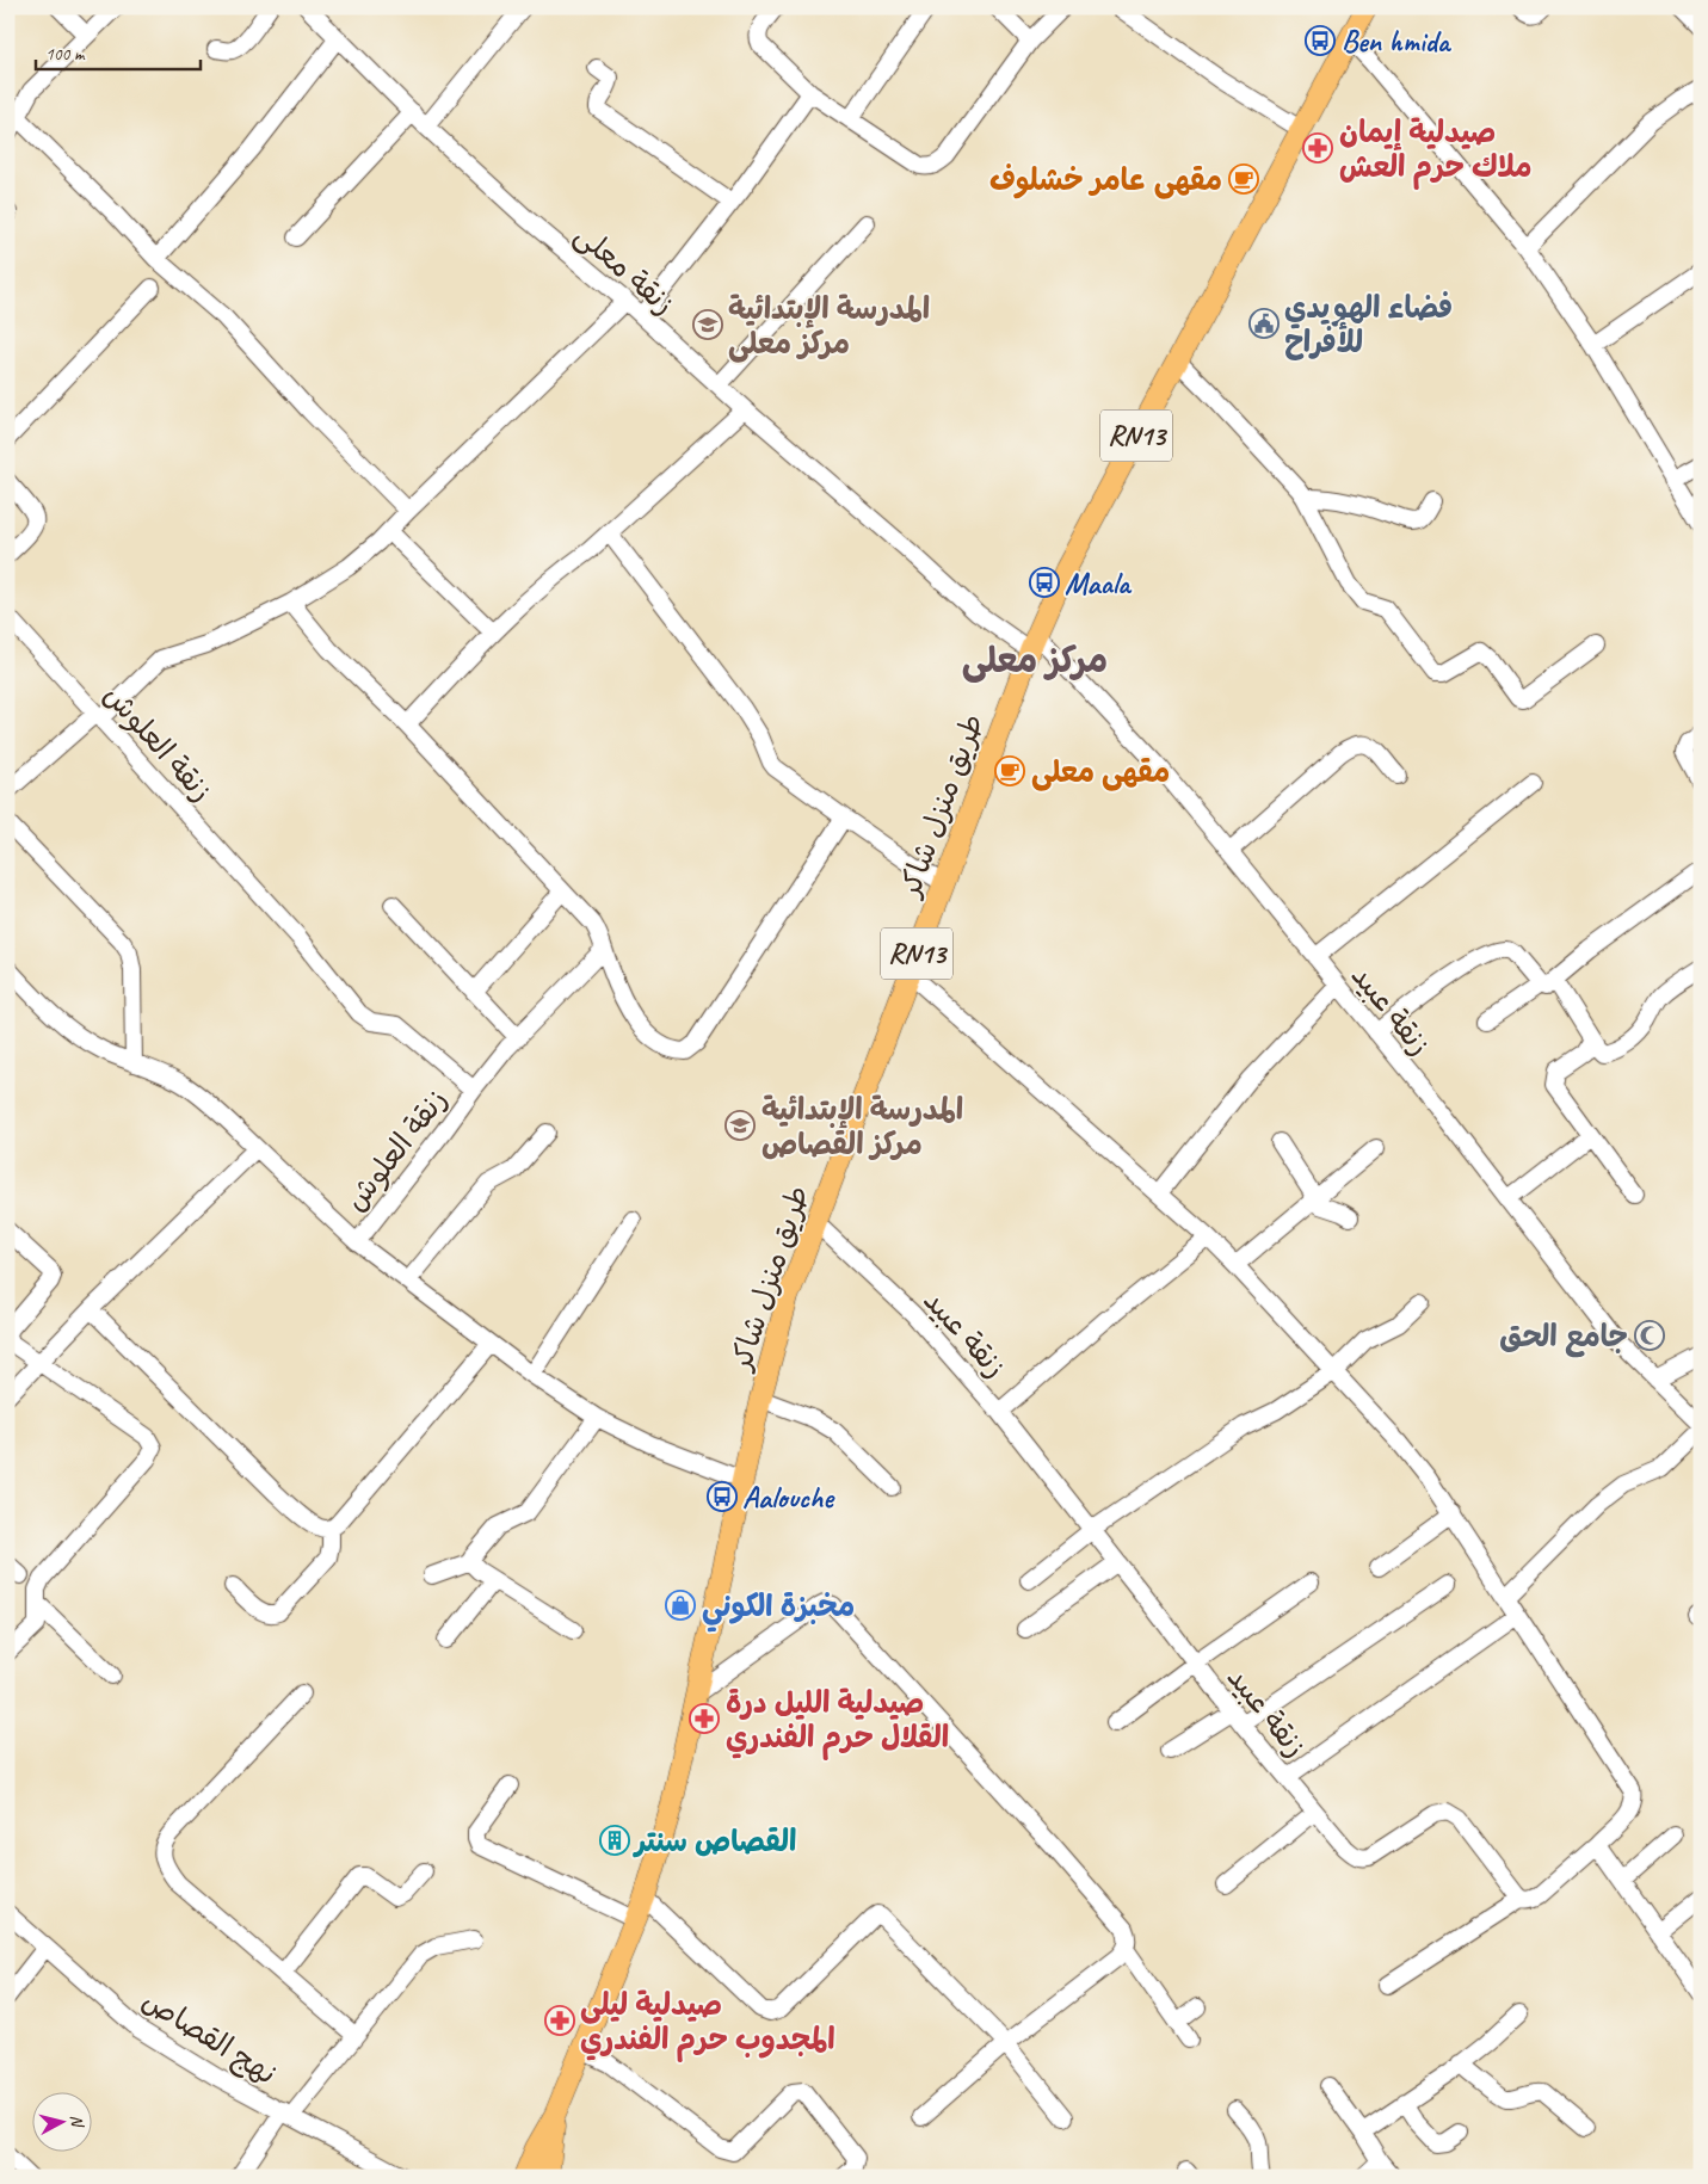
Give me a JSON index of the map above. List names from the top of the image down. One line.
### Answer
{"streets":{"main road":["RN13","طريق منزل شاكر"],"street":["زنقة معلى","زنقة العلوش","زنقة عبيد","نهج القصاص"]},"crossings":[["زنقة معلى","طريق منزل شاكر"],["زنقة معلى","زنقة عبيد"],["زنقة العلوش","طريق منزل شاكر"],["طريق منزل شاكر","زنقة عبيد"]],"districts":["مركز معلى"],"places":{"bus stop":["Ben hmida","Maala","Aalouche"],"pharmacy":["صيدلية إيمان ملاك حرم العش","صيدلية الليل درة القلال حرم الفندري","صيدلية ليلى المجدوب حرم الفندري"],"cafe":["مقهى عامر خشلوف","مقهى معلى"],"public building":["فضاء الهويدي للأفراح"],"school or university":["المدرسة الإبتدائية مركز معلى","المدرسة الإبتدائية مركز القصاص"],"mosque":["جامع الحق"],"shop":["مخبزة الكوني"],"building":["القصاص سنتر"]},"scale_bar":"100 m","north":"right"}
